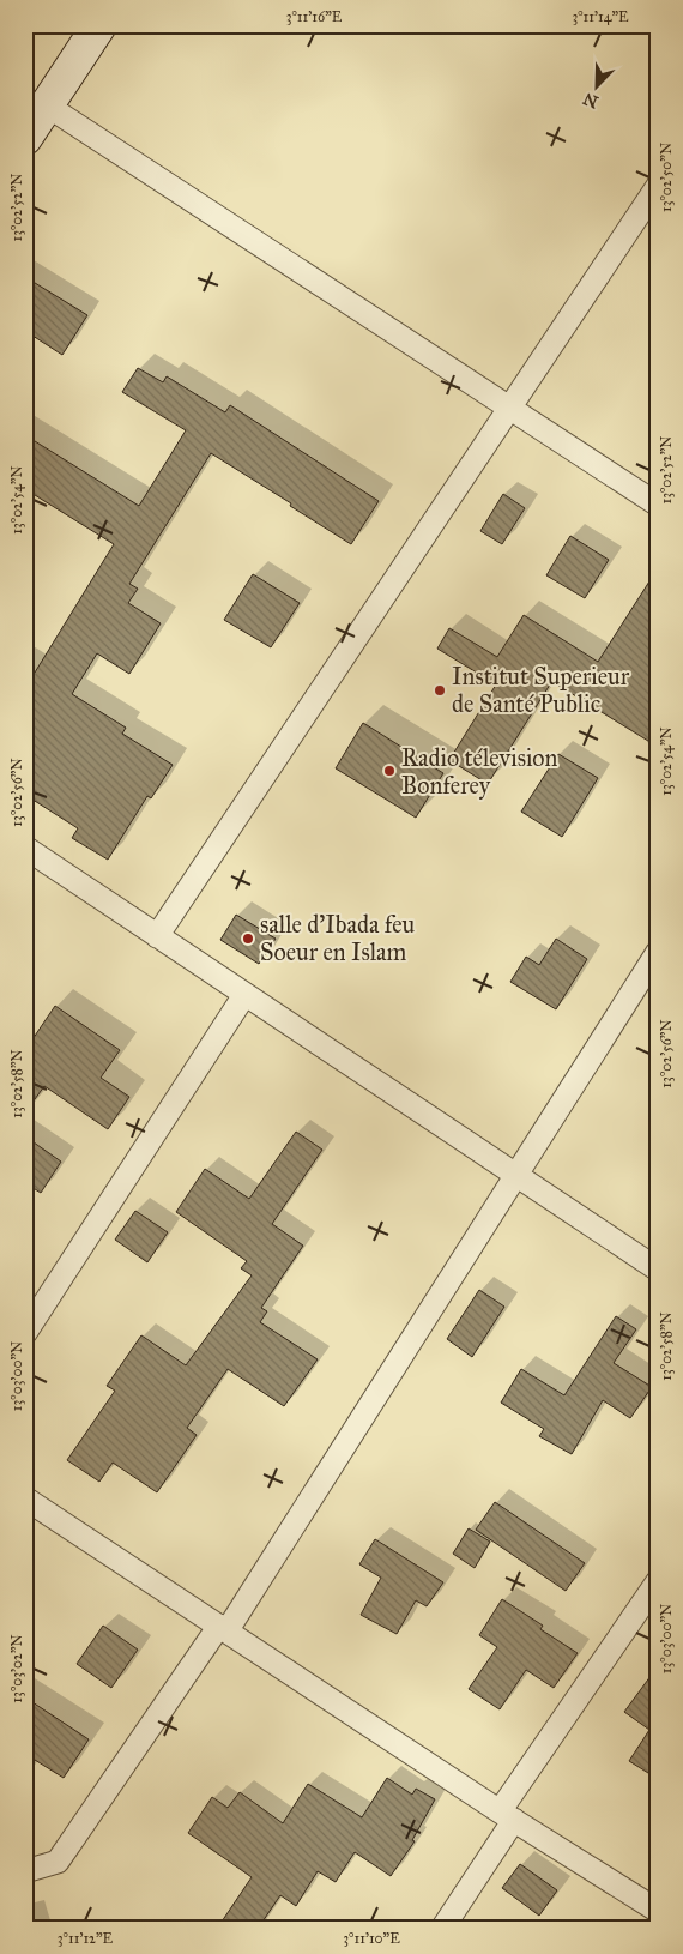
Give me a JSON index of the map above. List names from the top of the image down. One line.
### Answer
{"places":["Institut Superieur de Santé Public","Radio télevision Bonferey","salle d'Ibada feu Soeur en Islam"],"north":"bottom left","coordinates":["3°11'16\"E","3°11'14\"E","13°02'50\"N","13°02'52\"N","13°02'54\"N","13°02'56\"N","13°02'58\"N","13°03'00\"N","13°03'02\"N","3°11'12\"E","3°11'10\"E"]}
